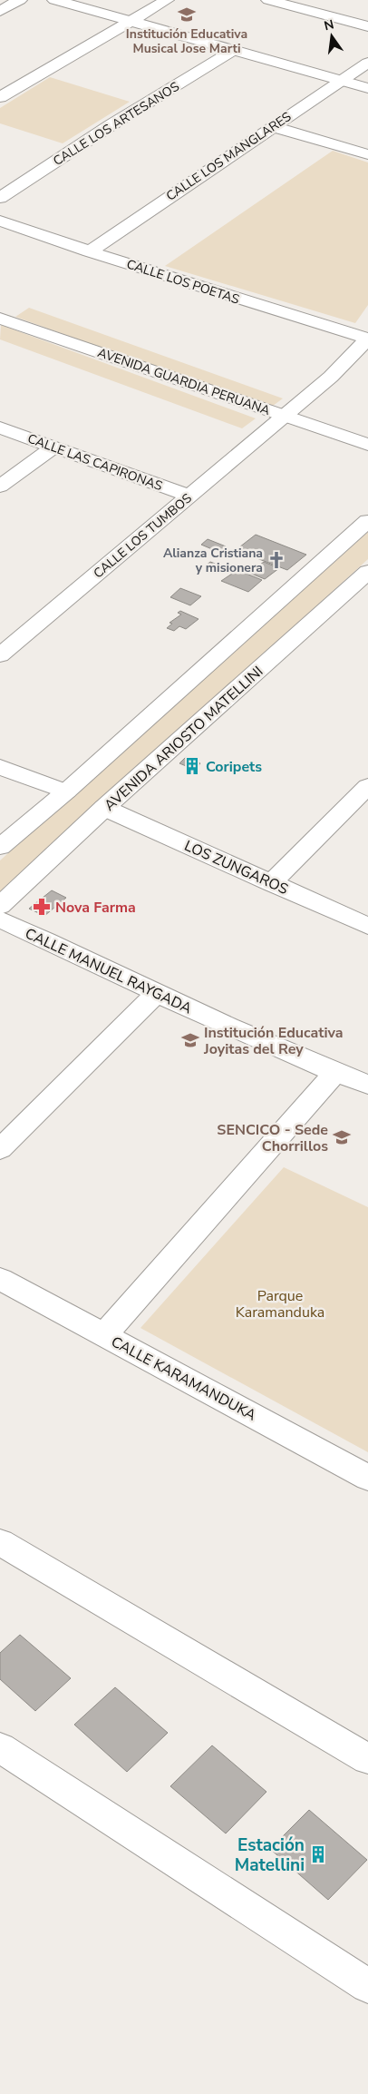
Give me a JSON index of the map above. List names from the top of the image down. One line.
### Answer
{"streets":{"street":["CALLE LOS ARTESANOS","CALLE LOS MANGLARES","CALLE LOS POETAS","AVENIDA GUARDIA PERUANA","CALLE LAS CAPIRONAS","CALLE LOS TUMBOS","AVENIDA ARIOSTO MATELLINI","LOS ZUNGAROS","CALLE MANUEL RAYGADA","CALLE KARAMANDUKA"]},"crossings":[["CALLE LOS MANGLARES","CALLE LOS POETAS"],["CALLE LOS POETAS","CALLE LOS TUMBOS"],["AVENIDA GUARDIA PERUANA","CALLE LOS TUMBOS"],["CALLE LAS CAPIRONAS","CALLE LOS TUMBOS"],["AVENIDA ARIOSTO MATELLINI","LOS ZUNGAROS"]],"parks":["Parque Karamanduka"],"places":{"school or university":["Institución Educativa Musical Jose Marti","Institución Educativa Joyitas del Rey","SENCICO - Sede Chorrillos"],"church":["Alianza Cristiana y misionera"],"building":["Coripets","Estación Matellini"],"pharmacy":["Nova Farma"]},"north":"top"}
